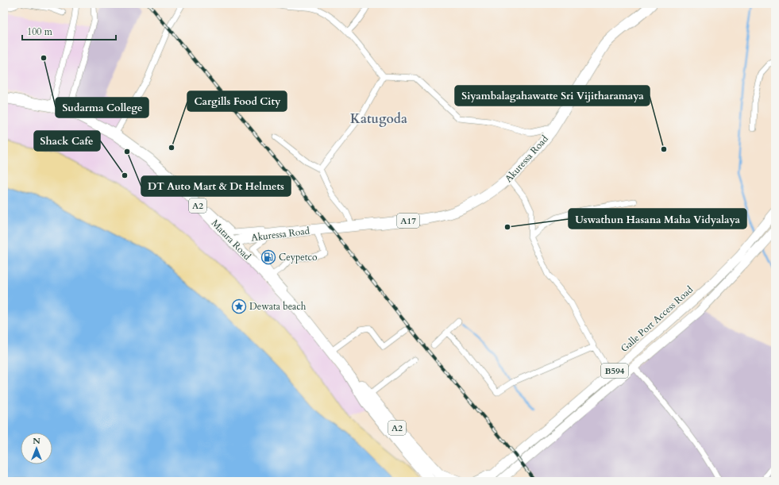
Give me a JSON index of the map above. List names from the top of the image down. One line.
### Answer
{"streets":{"highway":["Akuressa Road","A2","A17","Matara Road"],"main road":["Galle Port Access Road","B594"]},"crossings":[["Akuressa Road","Matara Road"]],"districts":["Katugoda"],"places":{"other":["Sudarma College","Cargills Food City","Siyambalagahawatte Sri Vijitharamaya","DT Auto Mart & Dt Helmets","Shack Cafe","Uswathun Hasana Maha Vidyalaya"],"fuel station":["Ceypetco"],"place":["Dewata beach"]},"scale_bar":"100 m","north":"top"}
